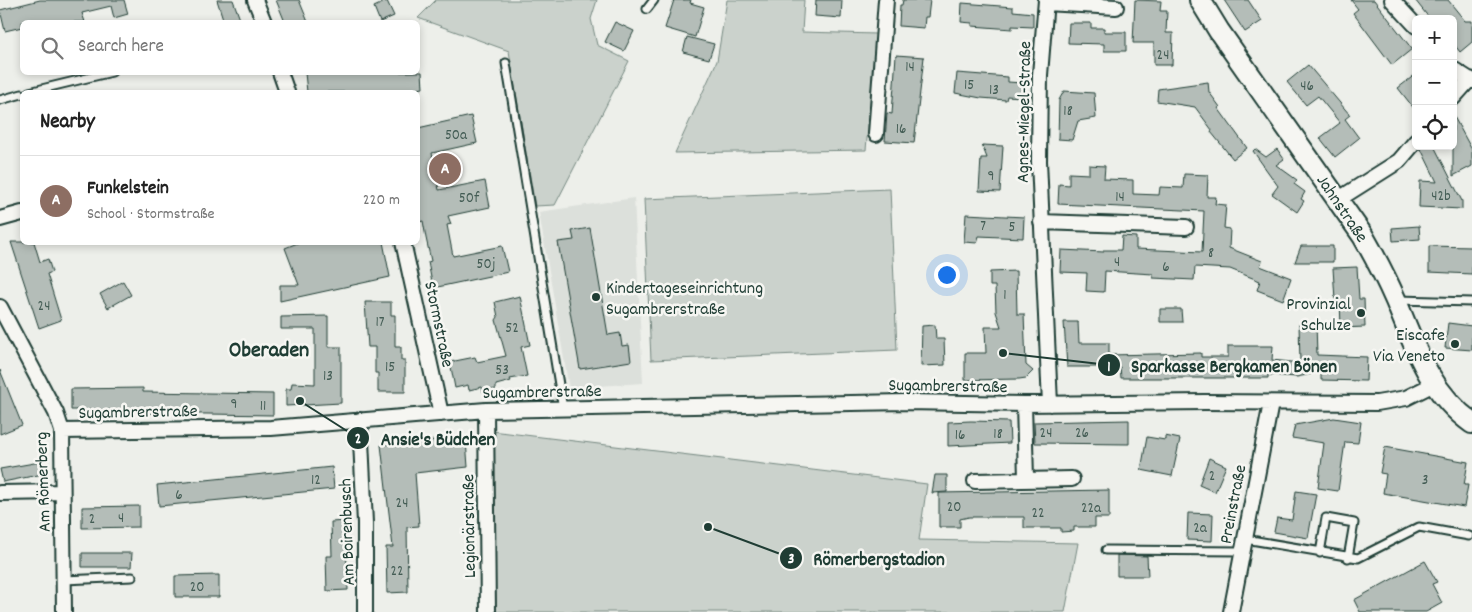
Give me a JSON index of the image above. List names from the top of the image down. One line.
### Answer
{"streets":{"main road":["Jahnstraße"],"street":["Agnes-Miegel-Straße","Stormstraße","Sugambrerstraße","Am Römerberg","Preinstraße","Legionärstraße","Am Boirenbusch"]},"crossings":[["Agnes-Miegel-Straße","Sugambrerstraße"],["Jahnstraße","Sugambrerstraße"],["Stormstraße","Sugambrerstraße"],["Sugambrerstraße","Am Römerberg"],["Sugambrerstraße","Preinstraße"],["Sugambrerstraße","Legionärstraße"],["Sugambrerstraße","Am Boirenbusch"]],"districts":["Oberaden"],"places":["Kindertageseinrichtung Sugambrerstraße","Provinzial Schulze","Eiscafe Via Veneto","Sparkasse Bergkamen Bönen","Ansie's Büdchen","Römerbergstadion"],"house_numbers":["24","14","15","46","13","18","16","50a","9","42b","14","50f","7","5","8","4","50j","6","1","24","17","52","15","53","13","9","11","24","26","18","16","2","12","3","6","24","20","22a","22","4","2","2a","22","20"],"page":{"map_buttons":["+","−"],"search":"Search here","heading":"Nearby","pins":"A","list":[{"mark":"A","name":"Funkelstein","note":"School · Stormstraße","value":"220 m"}]}}
